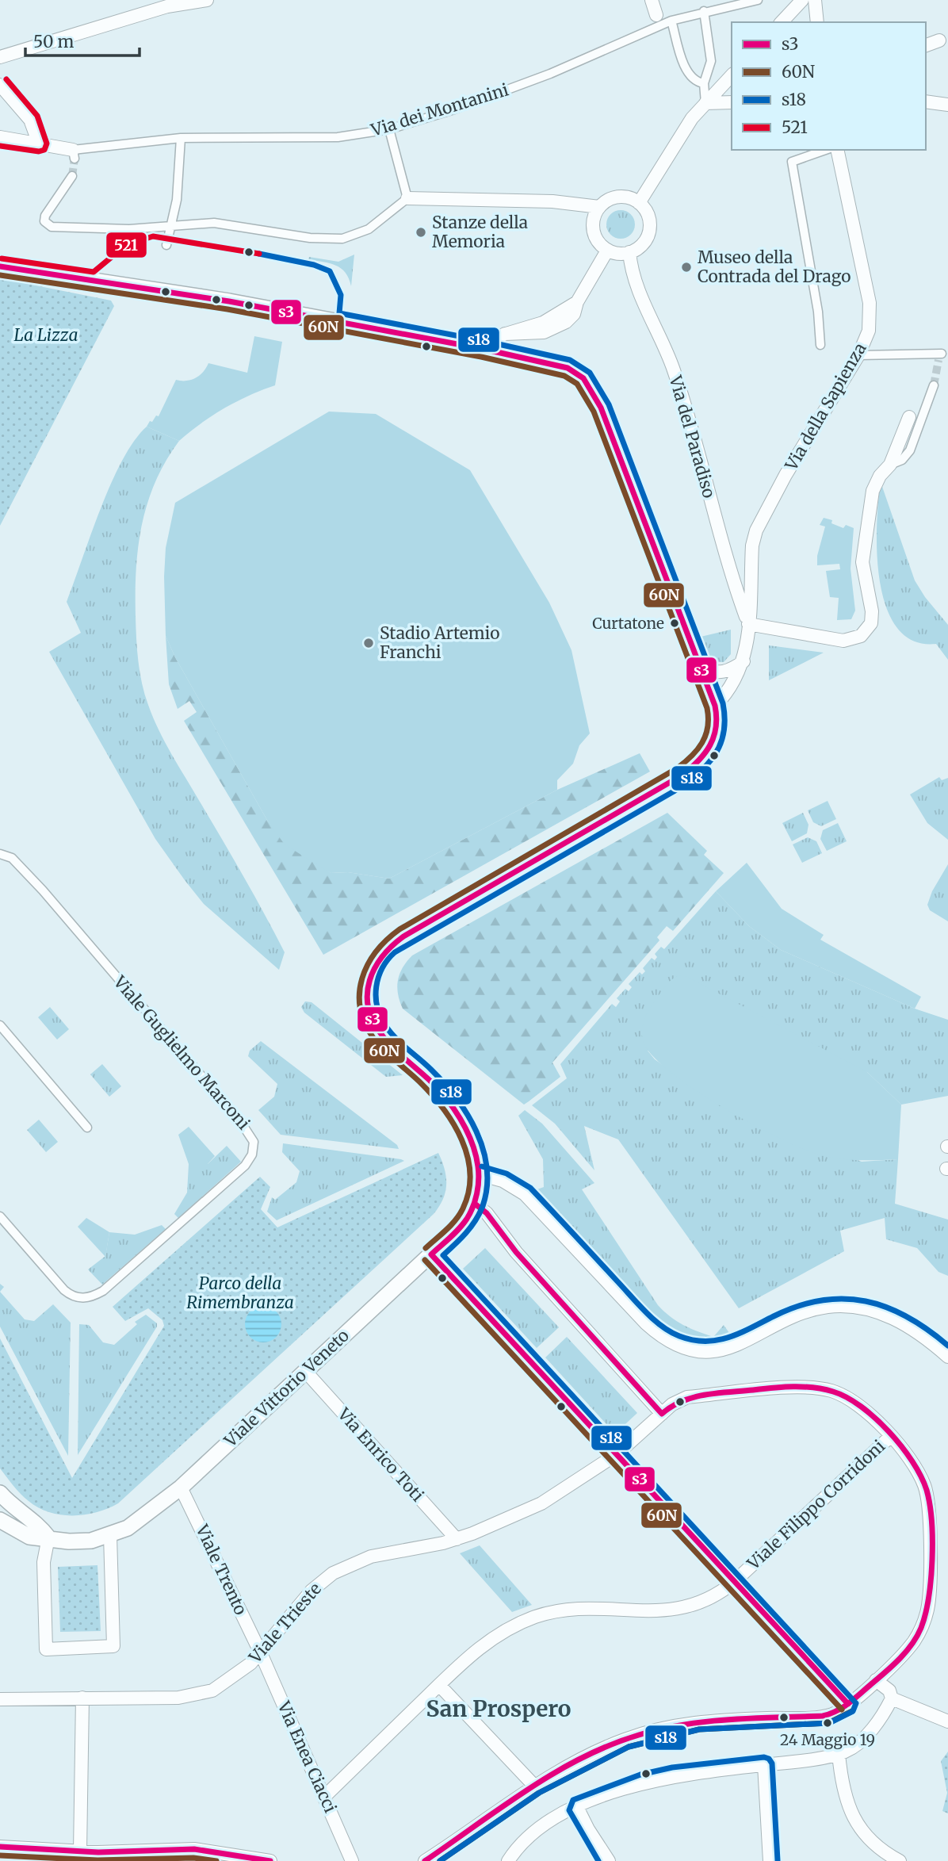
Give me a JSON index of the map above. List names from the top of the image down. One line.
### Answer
{"streets":{"street":["Via dei Montanini","Via della Sapienza","Via del Paradiso","Viale Guglielmo Marconi","Viale Vittorio Veneto","Via Enrico Toti","Viale Filippo Corridoni","Viale Trento","Viale Trieste","Via Enea Ciacci"]},"crossings":[["Via della Sapienza","Via del Paradiso"],["Viale Vittorio Veneto","Via Enrico Toti"],["Viale Vittorio Veneto","Viale Trento"],["Via Enrico Toti","Viale Trieste"],["Viale Filippo Corridoni","Viale Trieste"],["Viale Filippo Corridoni","Via Enea Ciacci"],["Viale Trento","Viale Trieste"],["Viale Trento","Via Enea Ciacci"],["Viale Trieste","Via Enea Ciacci"]],"districts":["San Prospero"],"parks":["La Lizza","Parco della Rimembranza"],"places":["Stanze della Memoria","Museo della Contrada del Drago","Curtatone","Stadio Artemio Franchi","24 Maggio 19"],"lines":["transit line 521","transit line s18","transit line s3","transit line 60N"],"legend":["s3","60N","s18","521"],"scale_bar":"50 m"}
